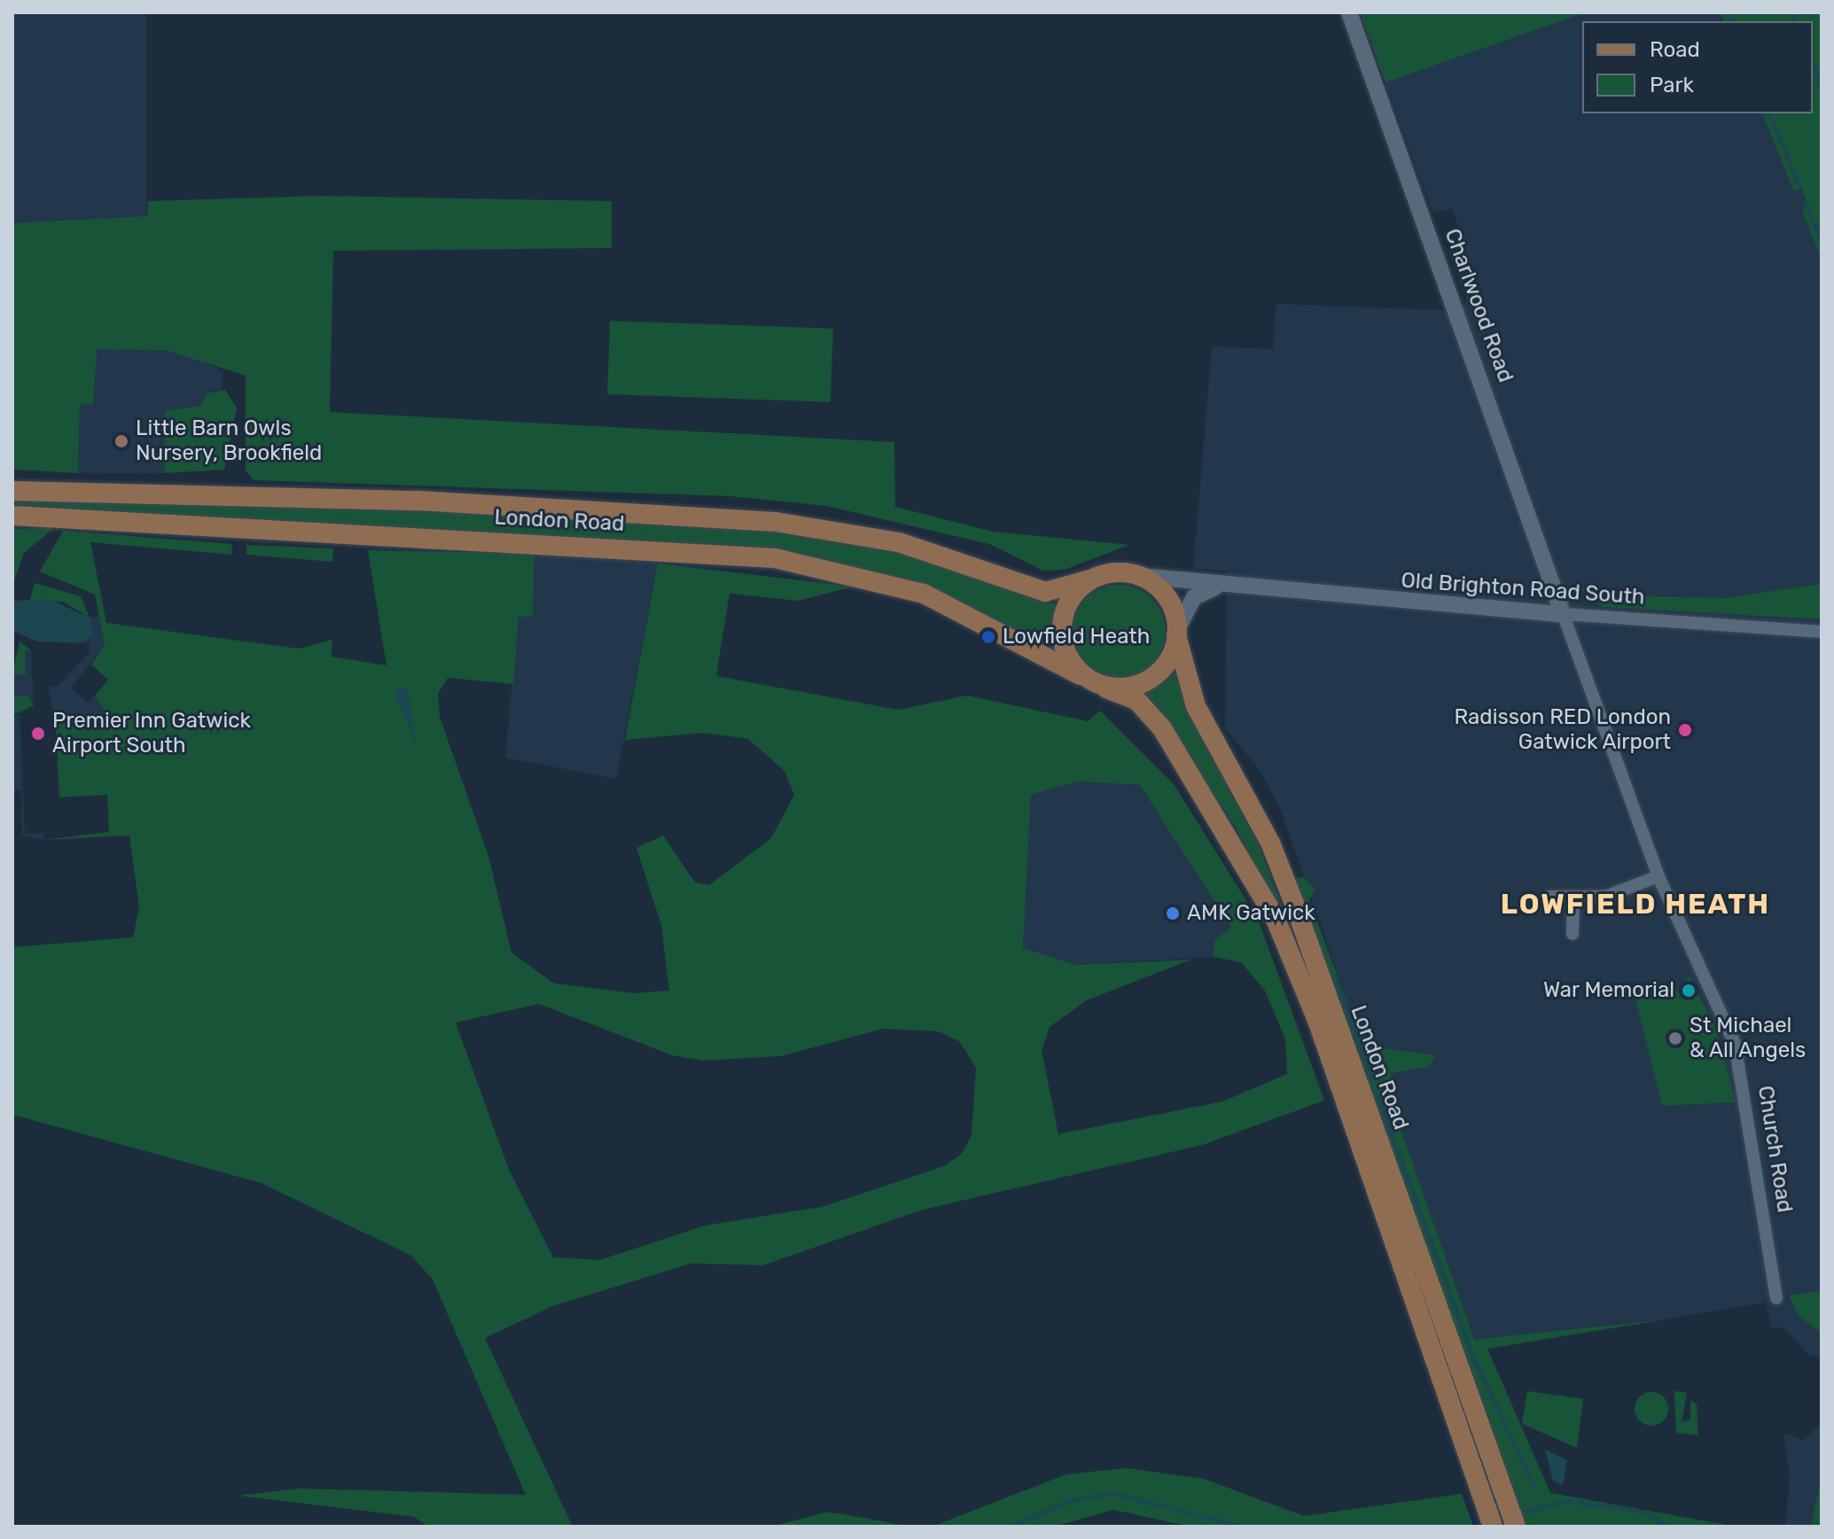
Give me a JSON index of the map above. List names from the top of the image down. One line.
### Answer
{"streets":{"main road":["London Road"],"street":["Charlwood Road","Old Brighton Road South","Church Road"]},"crossings":[["Charlwood Road","Old Brighton Road South"],["Charlwood Road","Church Road"],["London Road","Old Brighton Road South"],["Old Brighton Road South","Church Road"]],"districts":["LOWFIELD HEATH"],"places":["Little Barn Owls Nursery, Brookfield","Lowfield Heath","Radisson RED London Gatwick Airport","Premier Inn Gatwick Airport South","AMK Gatwick","War Memorial","St Michael & All Angels"],"legend":["Road","Park"]}
